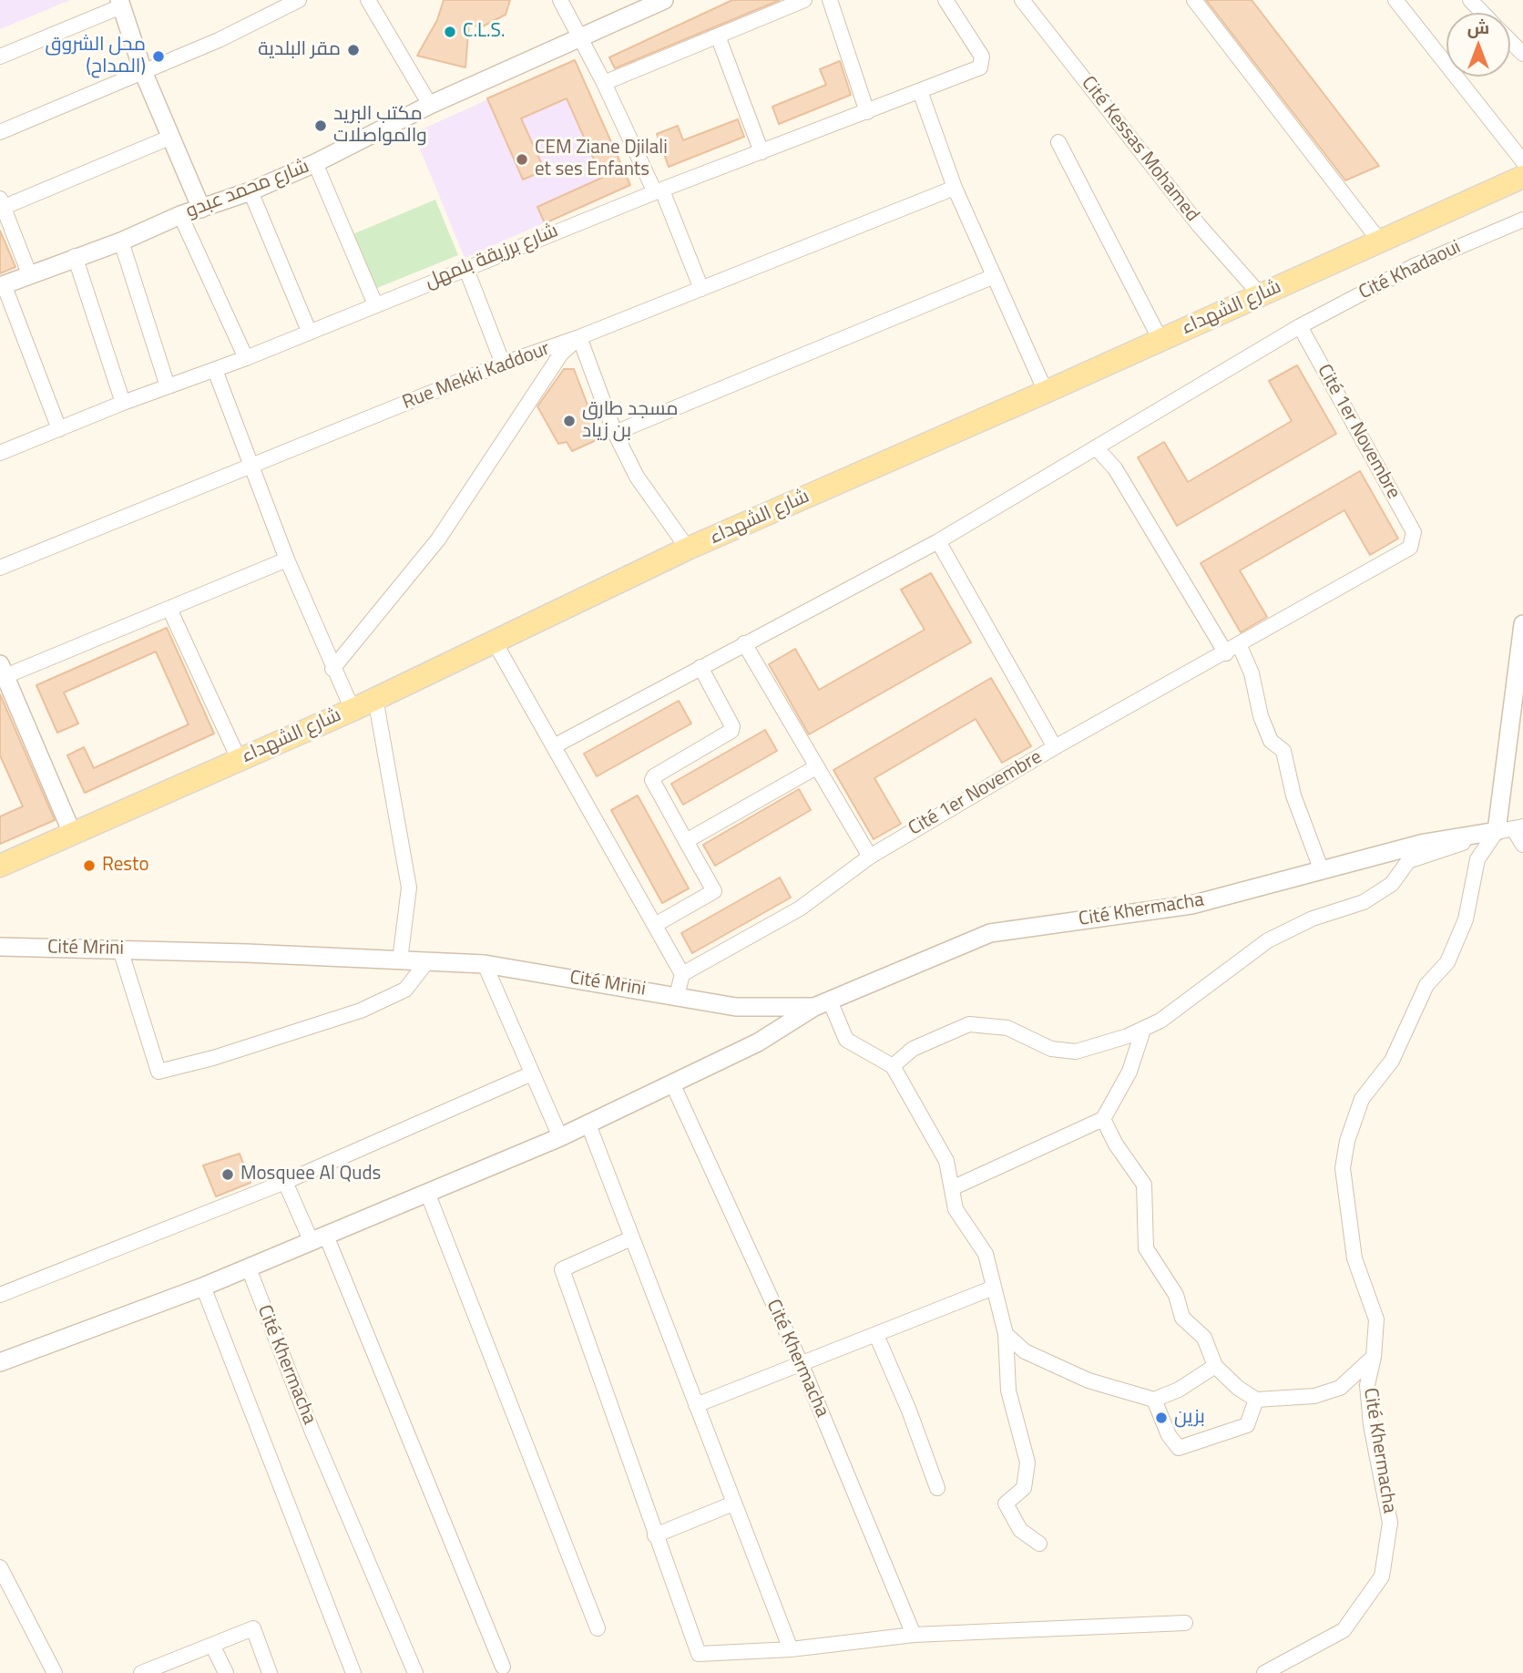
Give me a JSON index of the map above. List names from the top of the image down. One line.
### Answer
{"streets":{"main road":["شارع الشهداء"],"street":["Cité Kessas Mohamed","شارع محمد عبدو","شارع برزيقة بلمهل","Cité Khadaoui","Rue Mekki Kaddour","Cité 1er Novembre","Cité Khermacha","Cité Mrini"]},"crossings":[["Cité Kessas Mohamed","شارع الشهداء"],["Cité Khadaoui","Cité 1er Novembre"],["Cité Khermacha","Cité Mrini"]],"places":["C.L.S.","مقر البلدية","محل الشروق (المداح)","مكتب البريد والمواصلات","CEM Ziane Djilali et ses Enfants","مسجد طارق بن زياد","Resto","Mosquee Al Quds","بزين"],"north":"top"}
